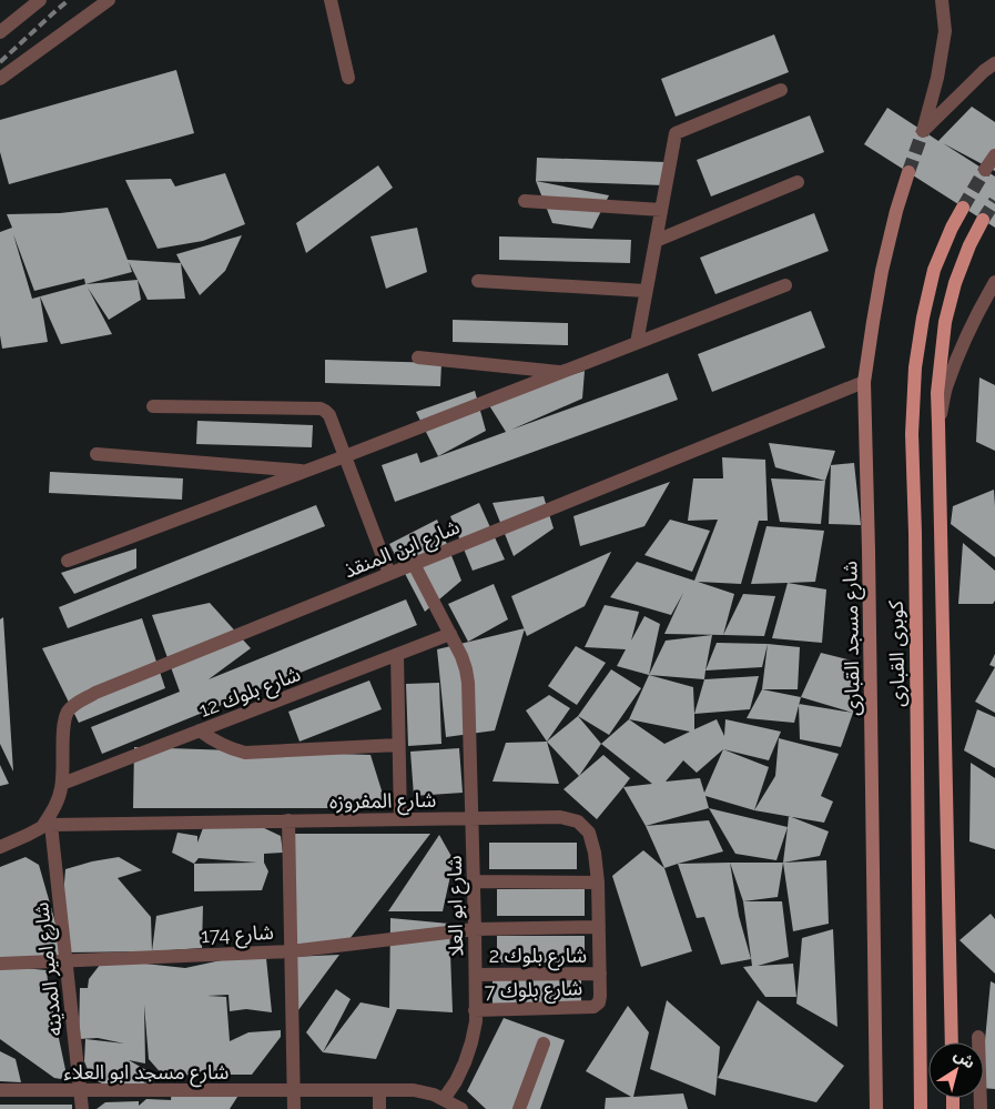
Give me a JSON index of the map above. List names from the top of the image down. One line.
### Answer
{"streets":{"main road":["كوبرى القبارى"],"street":["شارع ابن المنقذ","شارع مسجد القبارى","شارع بلوك 12","شارع المفروزه","شارع ابو العلا","شارع 174","شارع بلوك 2","شارع امير المدينه","شارع بلوك 7","شارع مسجد ابو العلاء"]},"crossings":[["شارع ابن المنقذ","شارع مسجد القبارى"],["شارع ابن المنقذ","شارع بلوك 12"],["شارع ابن المنقذ","شارع المفروزه"],["شارع ابن المنقذ","شارع ابو العلا"],["شارع ابن المنقذ","شارع امير المدينه"],["شارع بلوك 12","شارع ابو العلا"],["شارع المفروزه","شارع ابو العلا"],["شارع المفروزه","شارع 174"],["شارع المفروزه","شارع بلوك 2"],["شارع المفروزه","شارع امير المدينه"],["شارع المفروزه","شارع بلوك 7"],["شارع ابو العلا","شارع 174"],["شارع ابو العلا","شارع بلوك 2"],["شارع ابو العلا","شارع بلوك 7"],["شارع 174","شارع امير المدينه"],["شارع امير المدينه","شارع مسجد ابو العلاء"]],"north":"top right"}
